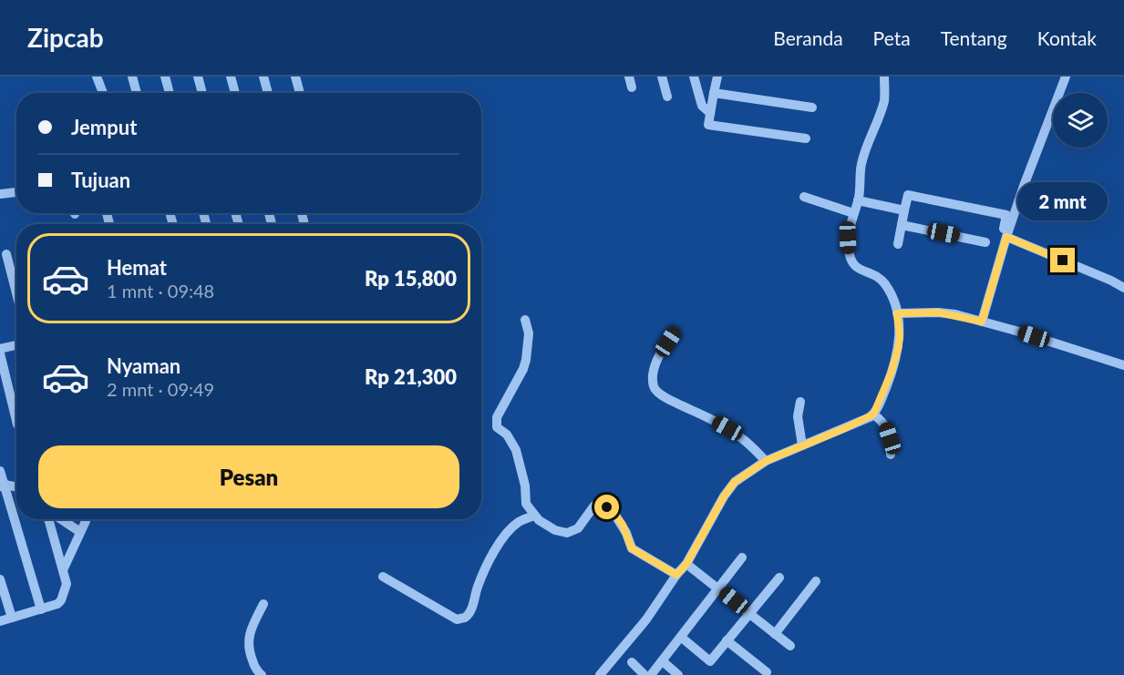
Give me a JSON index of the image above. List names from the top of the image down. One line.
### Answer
{"page":{"header":"Zipcab","nav":["Beranda","Peta","Tentang","Kontak"],"banner":["Jemput","Tujuan"],"bubble":"2 mnt","list":[{"name":"Hemat","note":"1 mnt · 09:48","value":"Rp 15,800"},{"name":"Nyaman","note":"2 mnt · 09:49","value":"Rp 21,300"}],"buttons":"Pesan"}}
